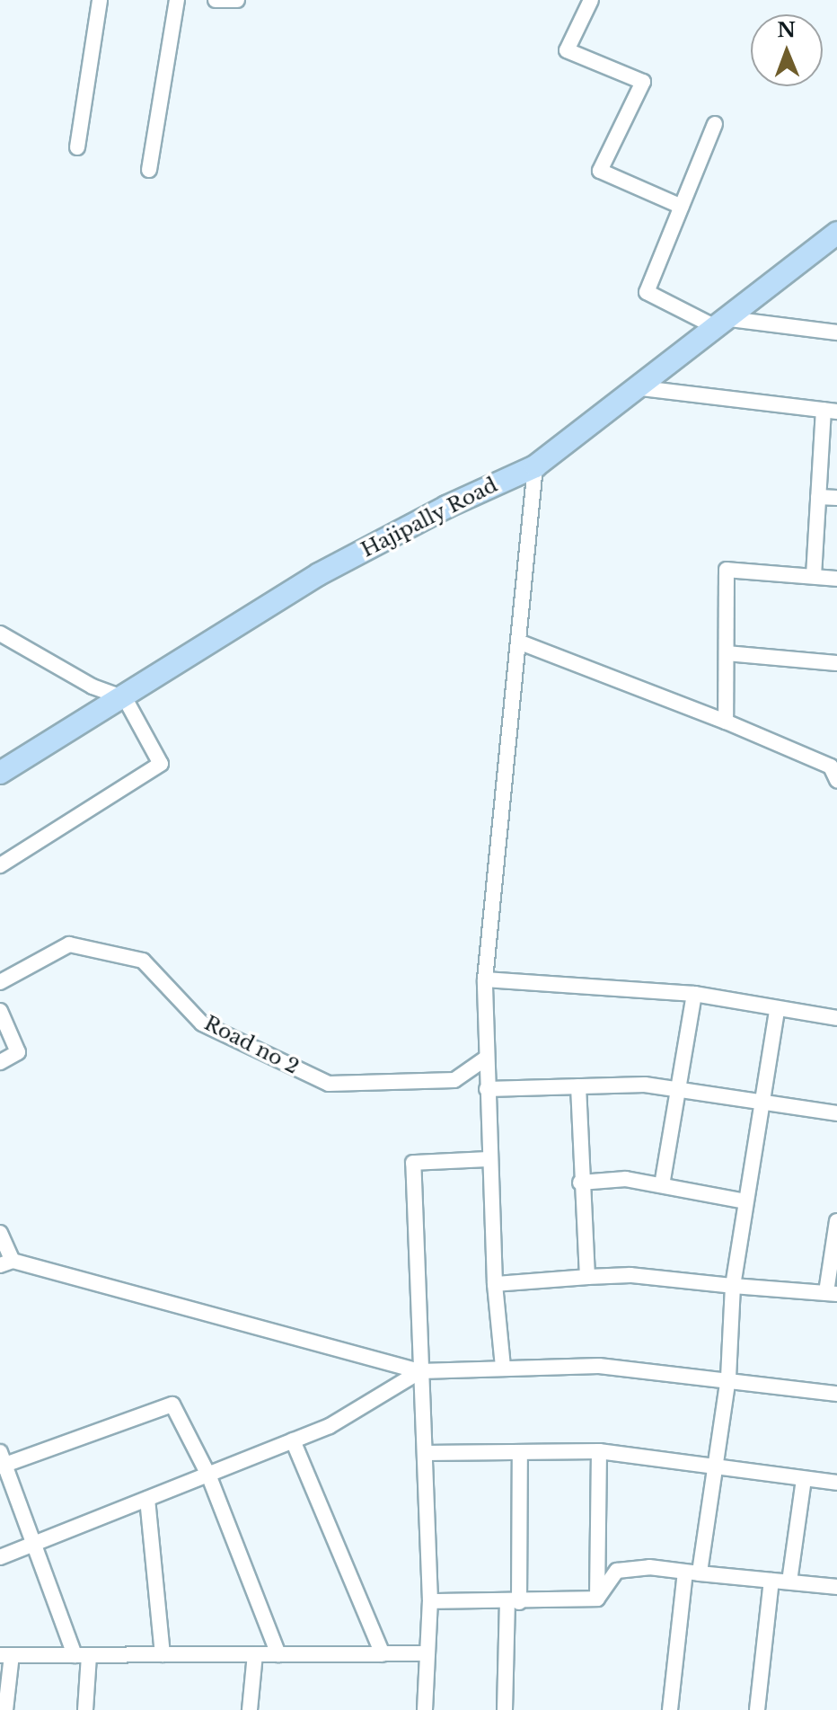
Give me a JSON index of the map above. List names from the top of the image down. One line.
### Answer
{"streets":{"street":["Hajipally Road","Road no 2"]},"north":"top"}
